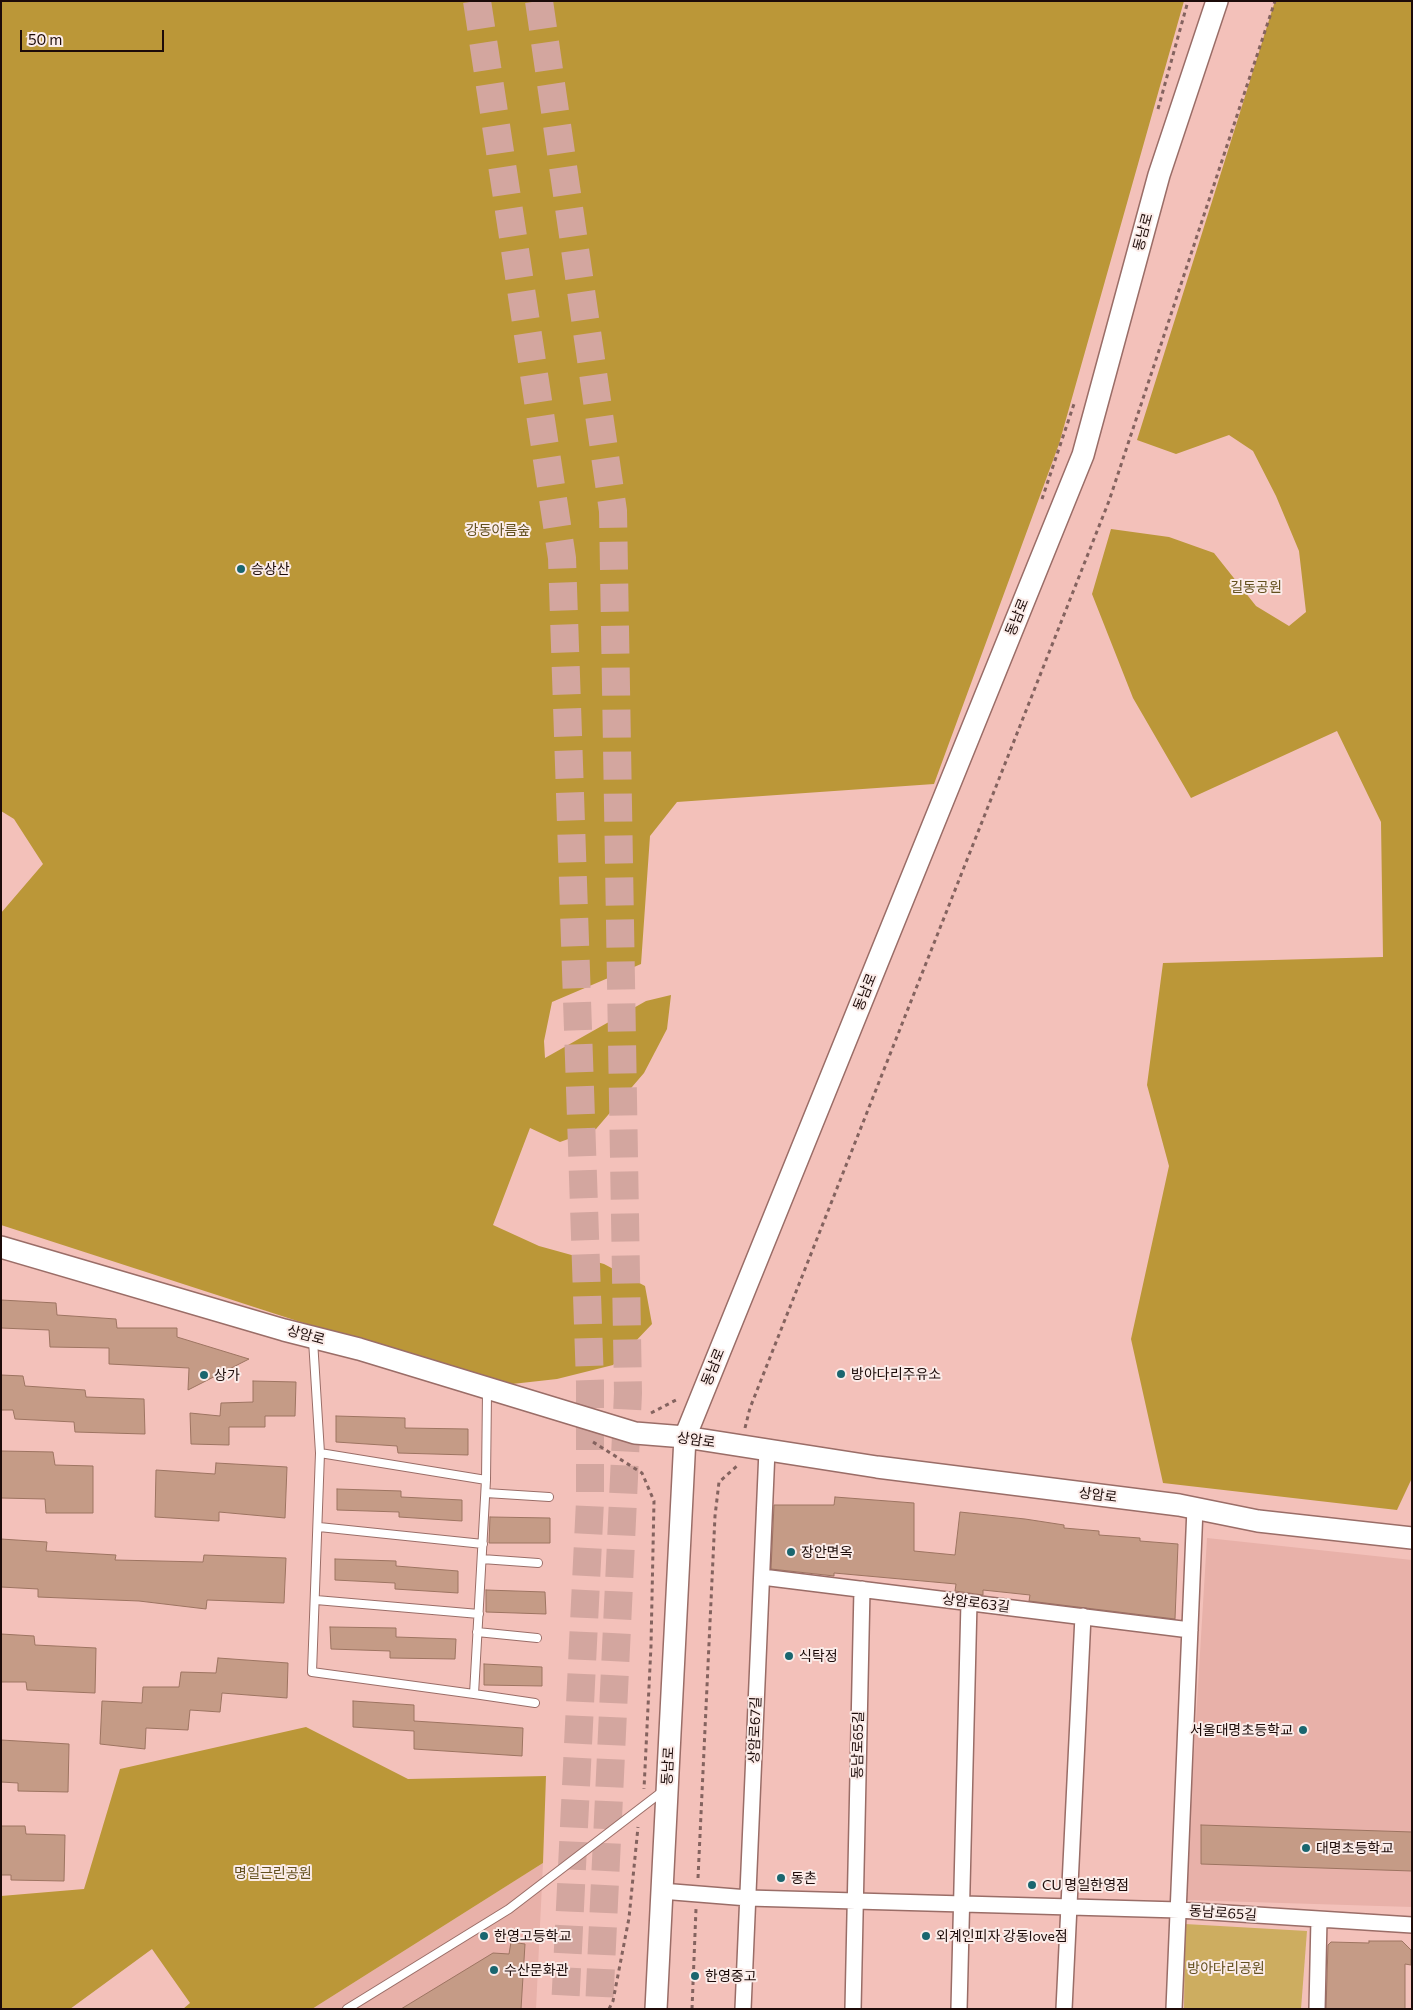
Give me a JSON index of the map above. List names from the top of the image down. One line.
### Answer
{"streets":{"main road":["동남로","상암로"],"street":["상암로63길","상암로67길","동남로65길"]},"crossings":[["동남로","상암로"],["동남로","동남로65길"],["상암로","상암로67길"],["상암로63길","상암로67길"],["상암로63길","동남로65길"],["상암로67길","동남로65길"]],"parks":["강동아름숲","길동공원","명일근린공원","방아다리공원"],"places":["승상산","방아다리주유소","상가","장안면옥","식탁정","서울대명초등학교","대명초등학교","동촌","CU 명일한영점","한영고등학교","외계인피자 강동love점","수산문화관","한영중고"],"scale_bar":"50 m"}
